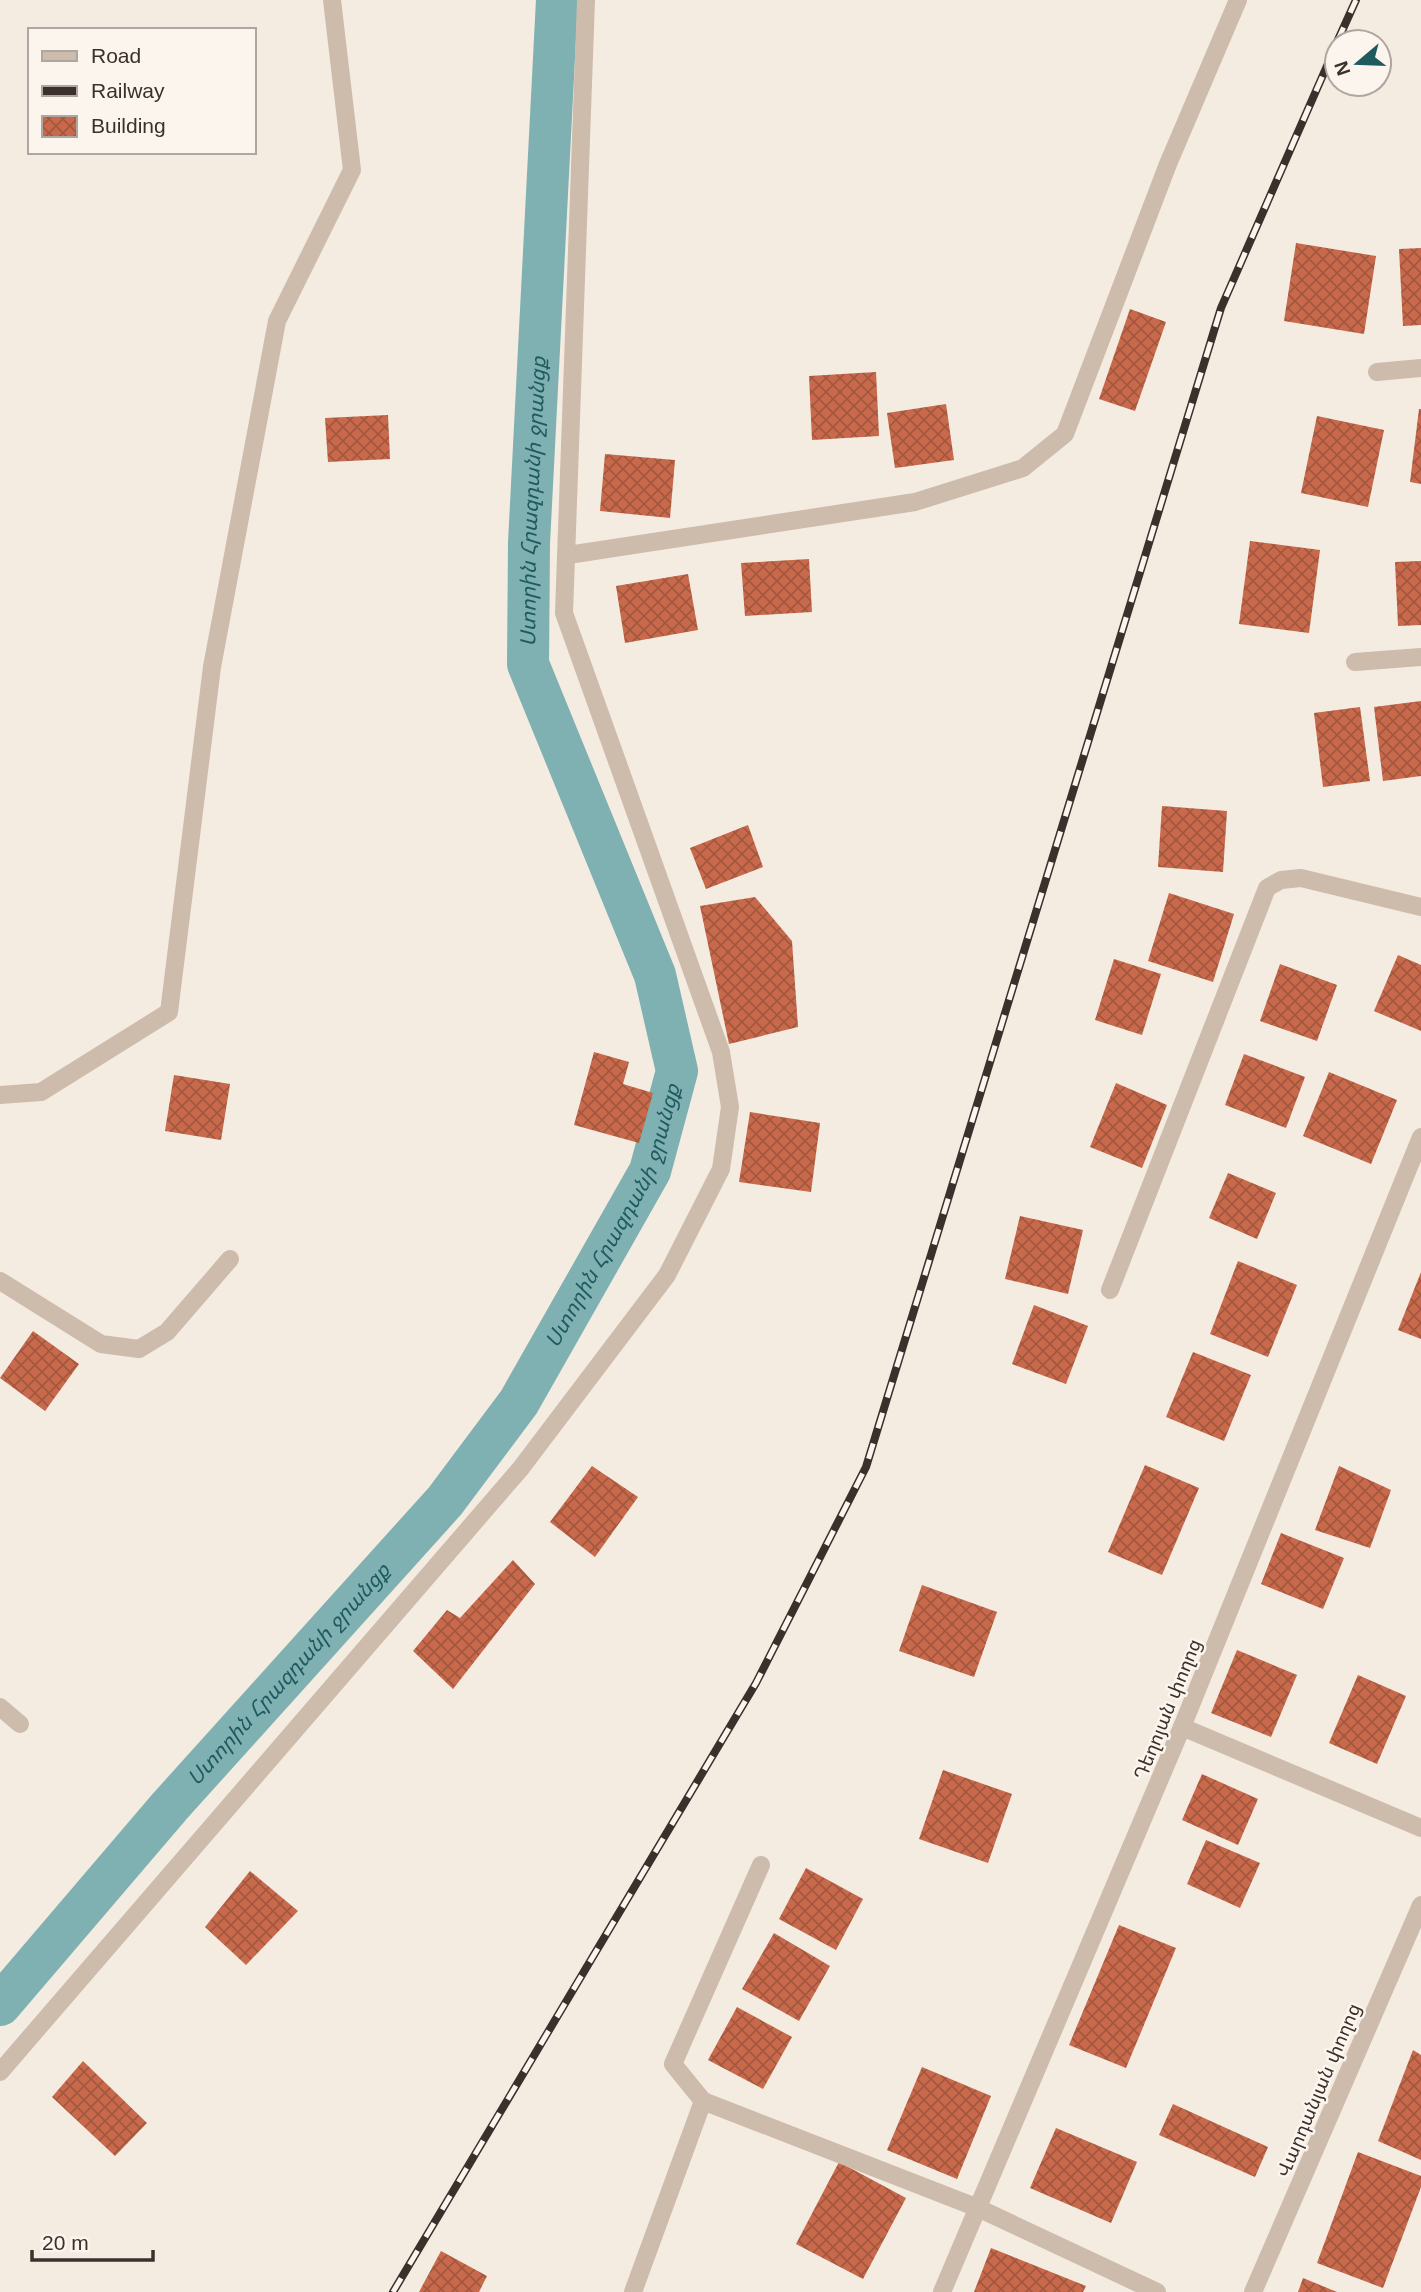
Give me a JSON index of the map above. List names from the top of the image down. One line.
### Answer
{"streets":{"street":["Դեղոյան փողոց","Վարդանյան փողոց"]},"water":["Ստորին Հրազդանի ջրանցք"],"legend":["Road","Railway","Building"],"scale_bar":"20 m","north":"left"}
